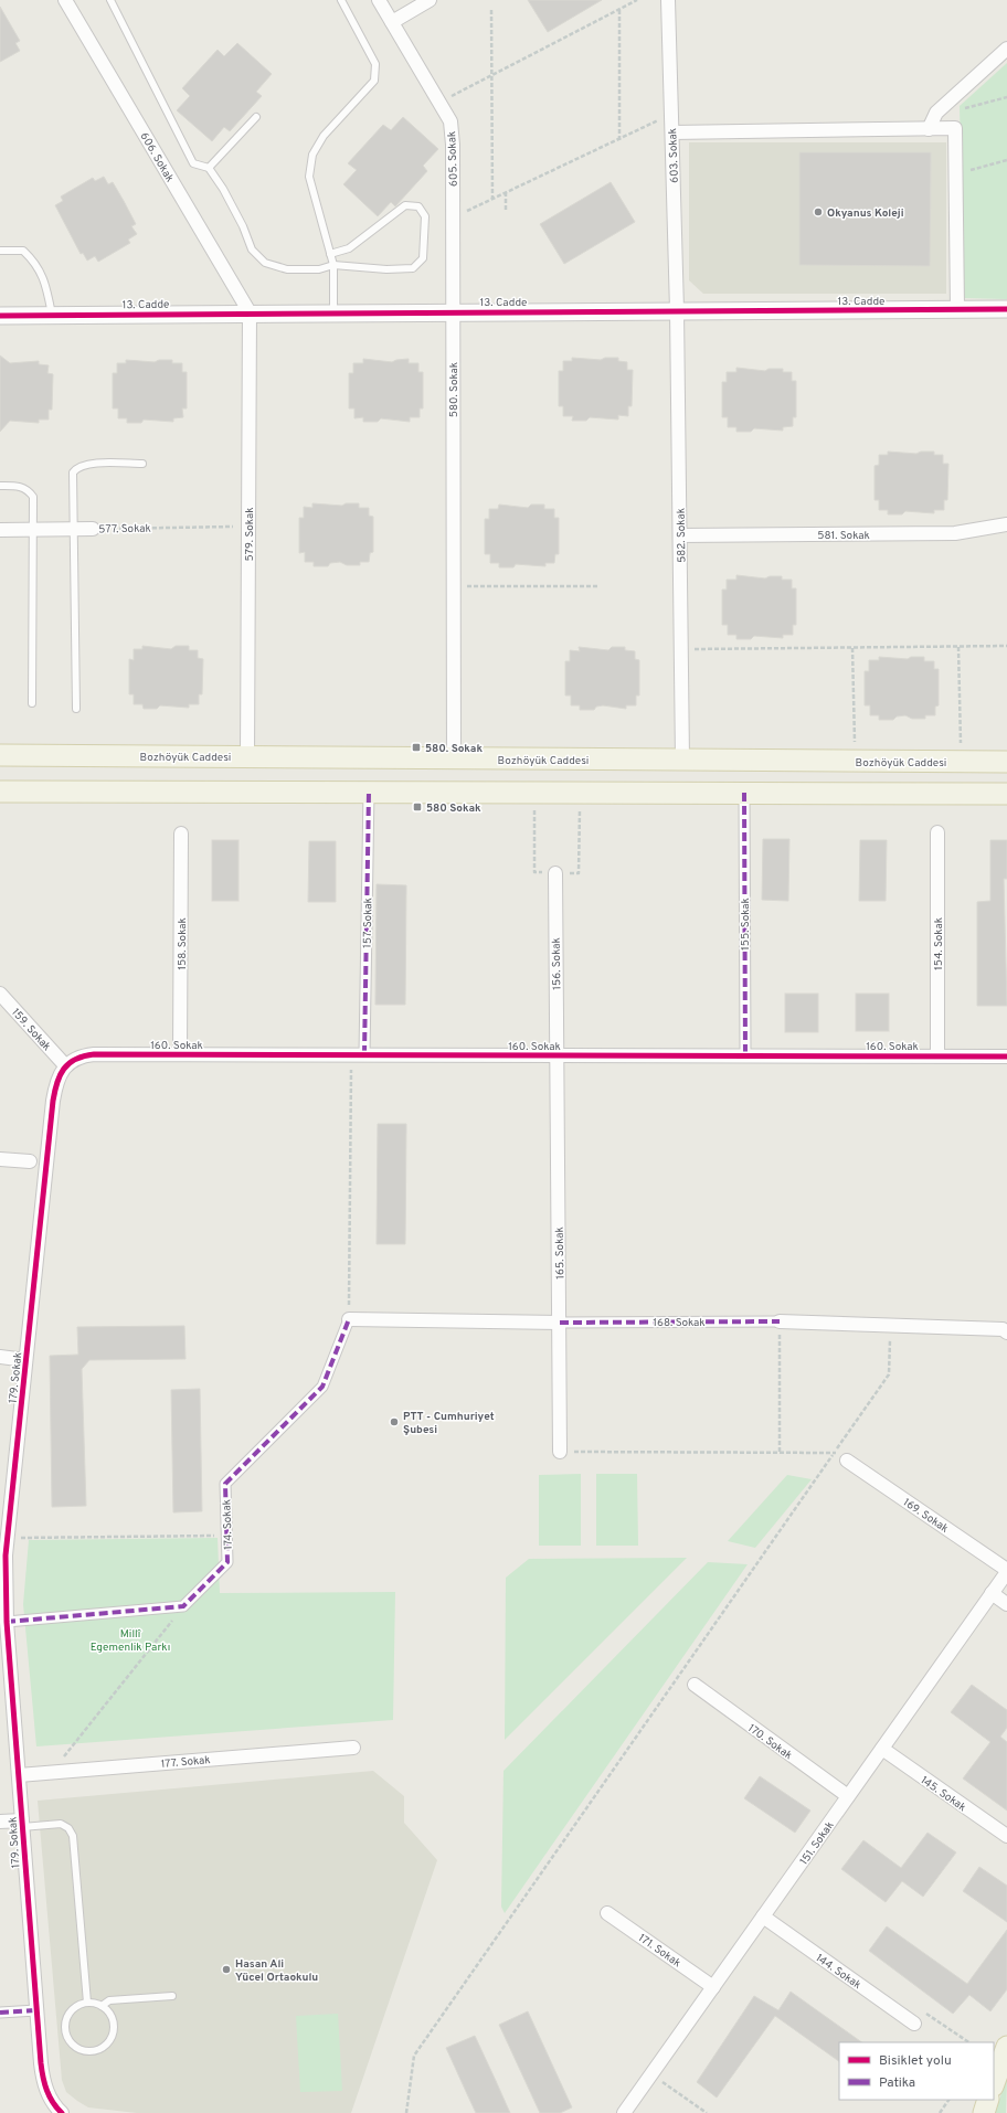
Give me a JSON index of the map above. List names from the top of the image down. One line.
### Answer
{"streets":{"main road":["Bozhöyük Caddesi"],"street":["603. Sokak","606. Sokak","605. Sokak","13. Cadde","580. Sokak","577. Sokak","579. Sokak","581. Sokak","582. Sokak","157. Sokak","155. Sokak","158. Sokak","154. Sokak","156. Sokak","159. Sokak","160. Sokak","165. Sokak","168. Sokak","179. Sokak","169. Sokak","174. Sokak","170. Sokak","177. Sokak","145. Sokak","151. Sokak","171. Sokak","144. Sokak"]},"crossings":[["603. Sokak","13. Cadde"],["603. Sokak","582. Sokak"],["606. Sokak","13. Cadde"],["606. Sokak","579. Sokak"],["605. Sokak","13. Cadde"],["605. Sokak","580. Sokak"],["13. Cadde","580. Sokak"],["13. Cadde","579. Sokak"],["13. Cadde","582. Sokak"],["580. Sokak","Bozhöyük Caddesi"],["577. Sokak","579. Sokak"],["579. Sokak","Bozhöyük Caddesi"],["581. Sokak","582. Sokak"],["582. Sokak","Bozhöyük Caddesi"],["157. Sokak","160. Sokak"],["155. Sokak","160. Sokak"],["158. Sokak","160. Sokak"],["154. Sokak","160. Sokak"],["156. Sokak","160. Sokak"],["156. Sokak","165. Sokak"],["159. Sokak","160. Sokak"],["159. Sokak","179. Sokak"],["160. Sokak","165. Sokak"],["160. Sokak","179. Sokak"],["165. Sokak","168. Sokak"],["168. Sokak","174. Sokak"],["179. Sokak","177. Sokak"],["169. Sokak","151. Sokak"],["170. Sokak","151. Sokak"],["145. Sokak","151. Sokak"],["151. Sokak","171. Sokak"],["151. Sokak","144. Sokak"]],"parks":["Millî Egemenlik Parkı"],"places":{"other":["Okyanus Koleji","PTT - Cumhuriyet Şubesi","Hasan Ali Yücel Ortaokulu"],"transit":["580. Sokak","580 Sokak"]},"legend":["Bisiklet yolu","Patika"]}
